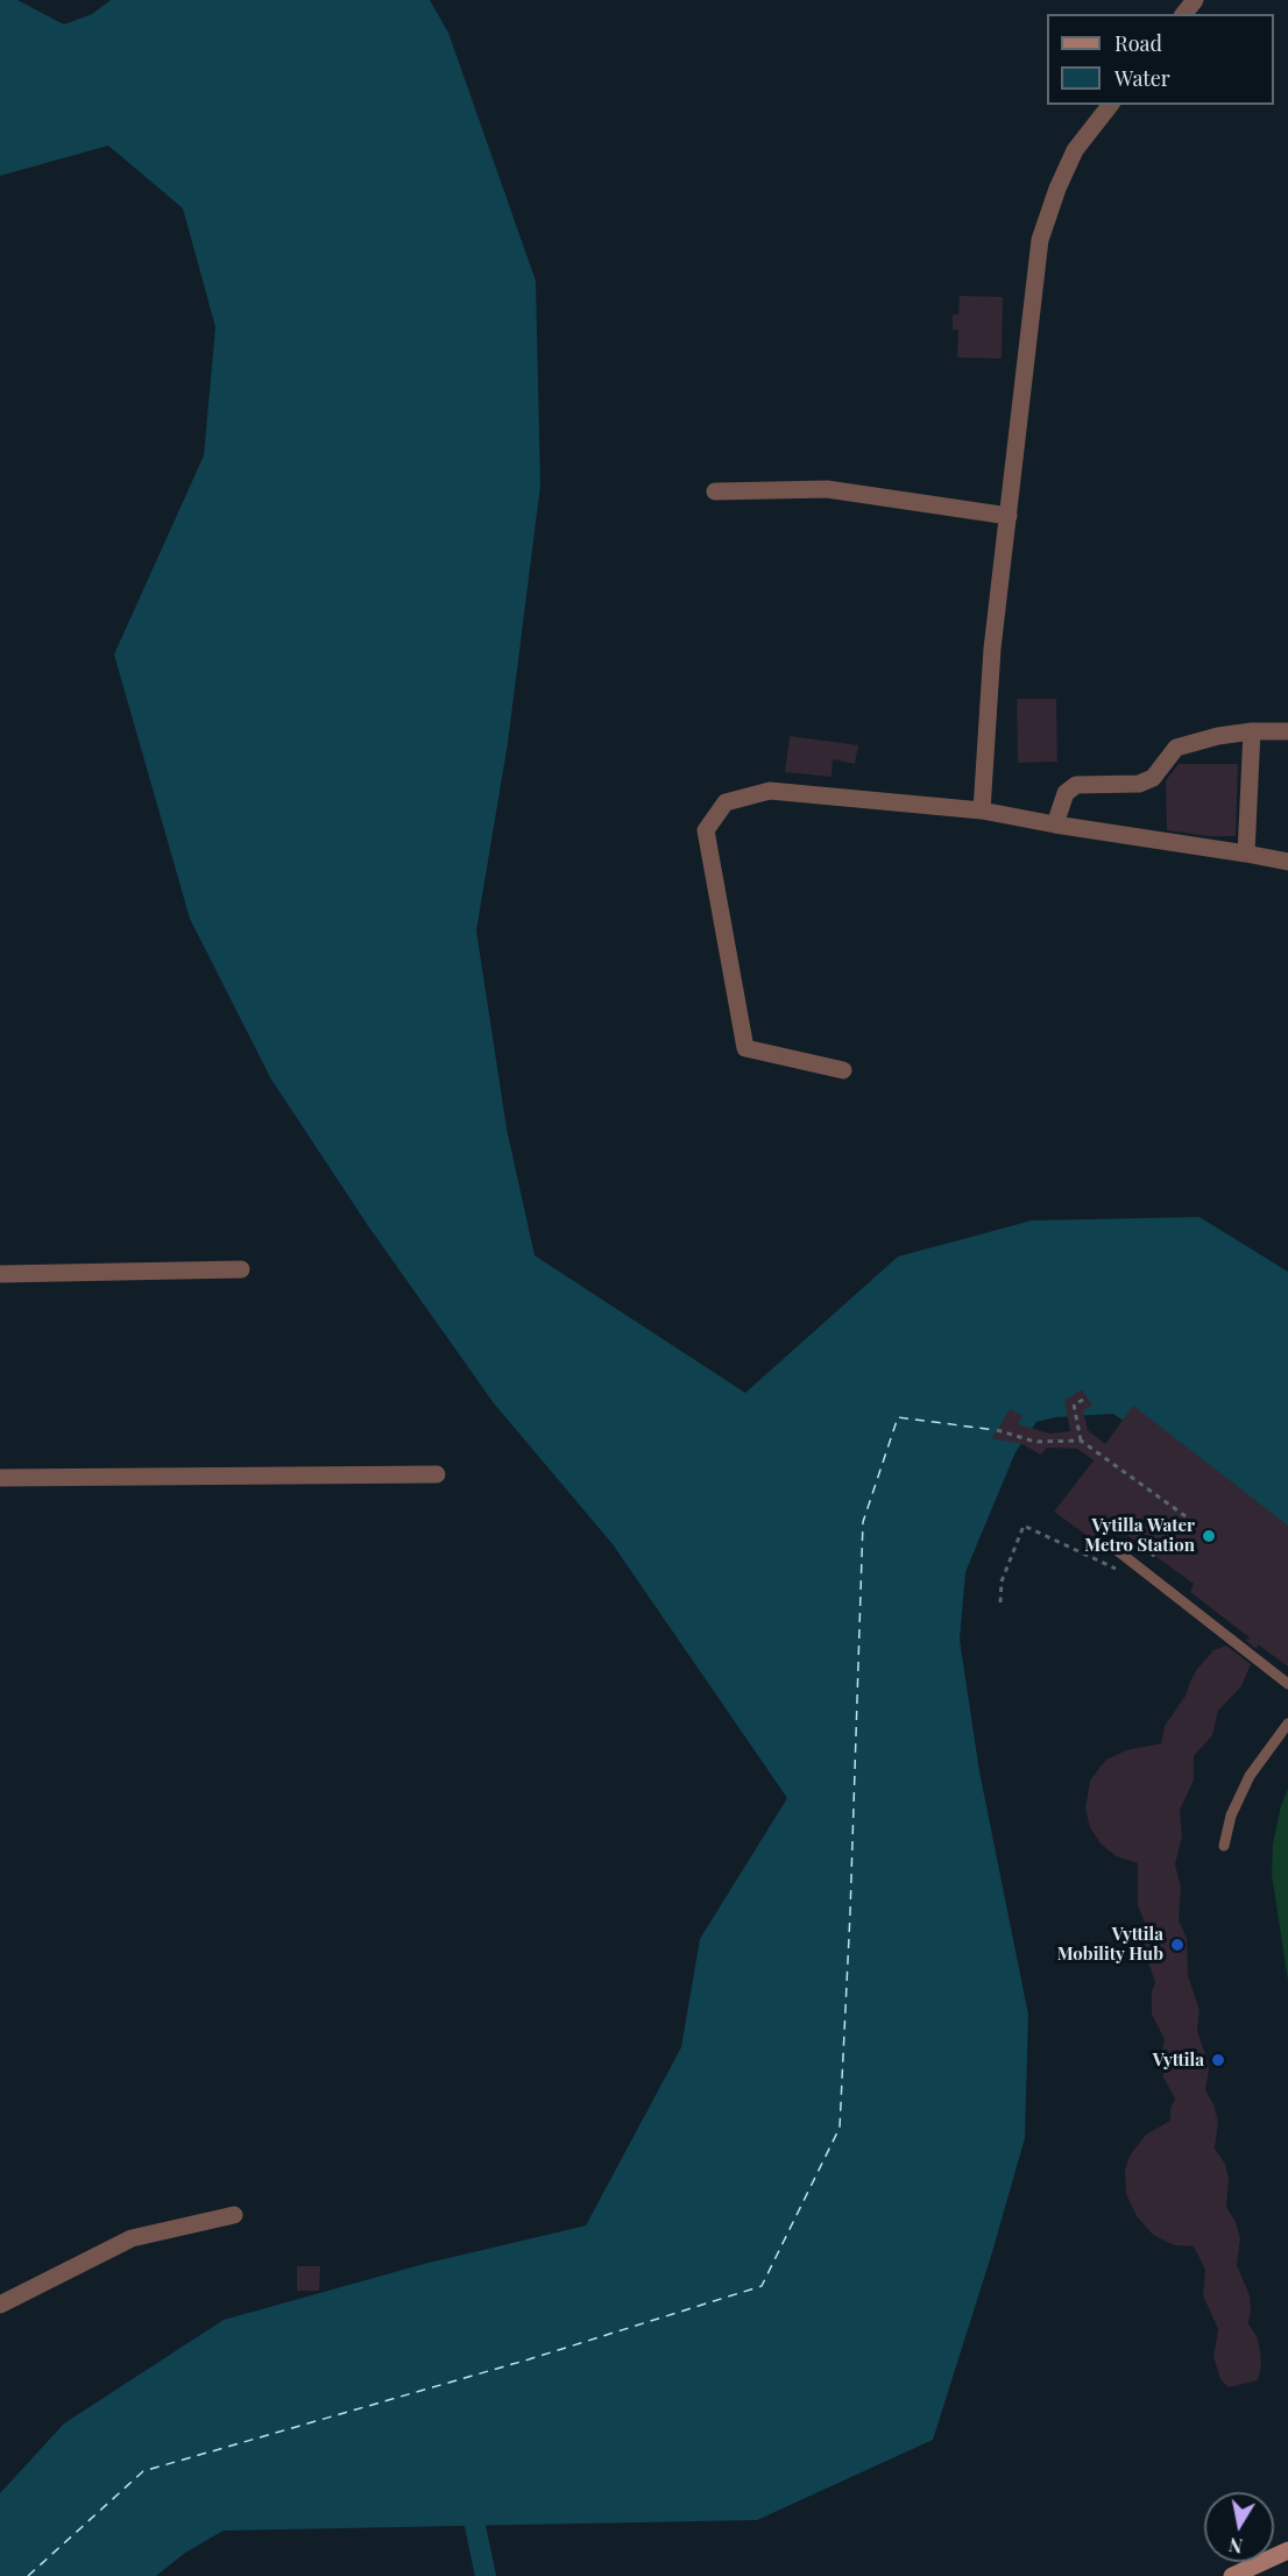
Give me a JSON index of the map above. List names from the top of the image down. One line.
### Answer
{"places":["Vytilla Water Metro Station","Vyttila Mobility Hub","Vyttila"],"legend":["Road","Water"],"north":"bottom"}
